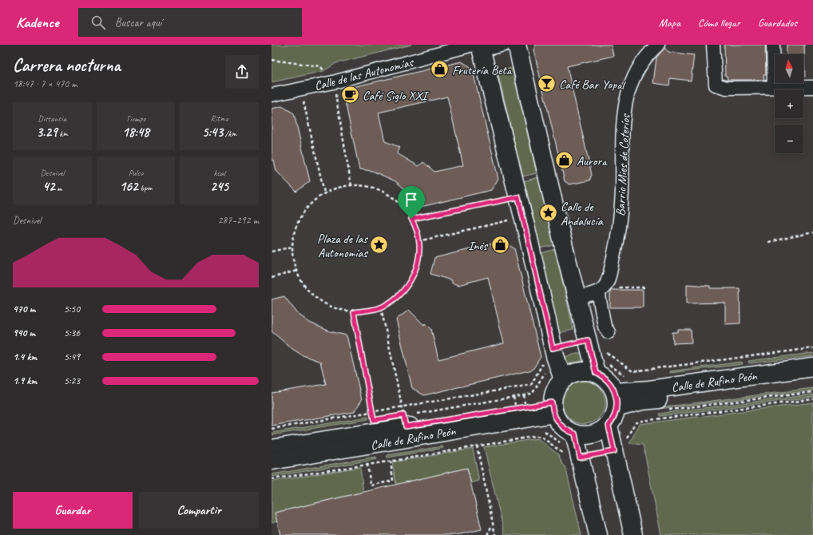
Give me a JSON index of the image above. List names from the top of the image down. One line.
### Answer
{"streets":{"main road":["Calle de Rufino Peón"],"street":["Calle de las Autonomías","Barrio Mies de Coteríos"]},"places":{"shop":["Frutería Beta","Aurora","Inés"],"bar":["Café Bar Yopal"],"cafe":["Café Siglo XXI"],"place":["Calle de Andalucía","Plaza de las Autonomías"]},"north":"top","page":{"header":"Kadence","search":"Buscar aquí","nav":["Mapa","Cómo llegar","Guardados"],"heading":["Carrera nocturna","18:47 · 7 × 470 m"],"map_buttons":["+","−"],"stats":[["Distancia","3.29 km"],["Tiempo","18:48"],["Ritmo","5:43 /km"],["Desnivel","42 m"],["Pulso","162 bpm"],["kcal","245"]],"chart":["Desnivel","287–292 m"],"list":[{"name":"470 m","note":"5:50"},{"name":"940 m","note":"5:36"},{"name":"1.4 km","note":"5:49"},{"name":"1.9 km","note":"5:23"}],"buttons":["Guardar","Compartir"]}}
